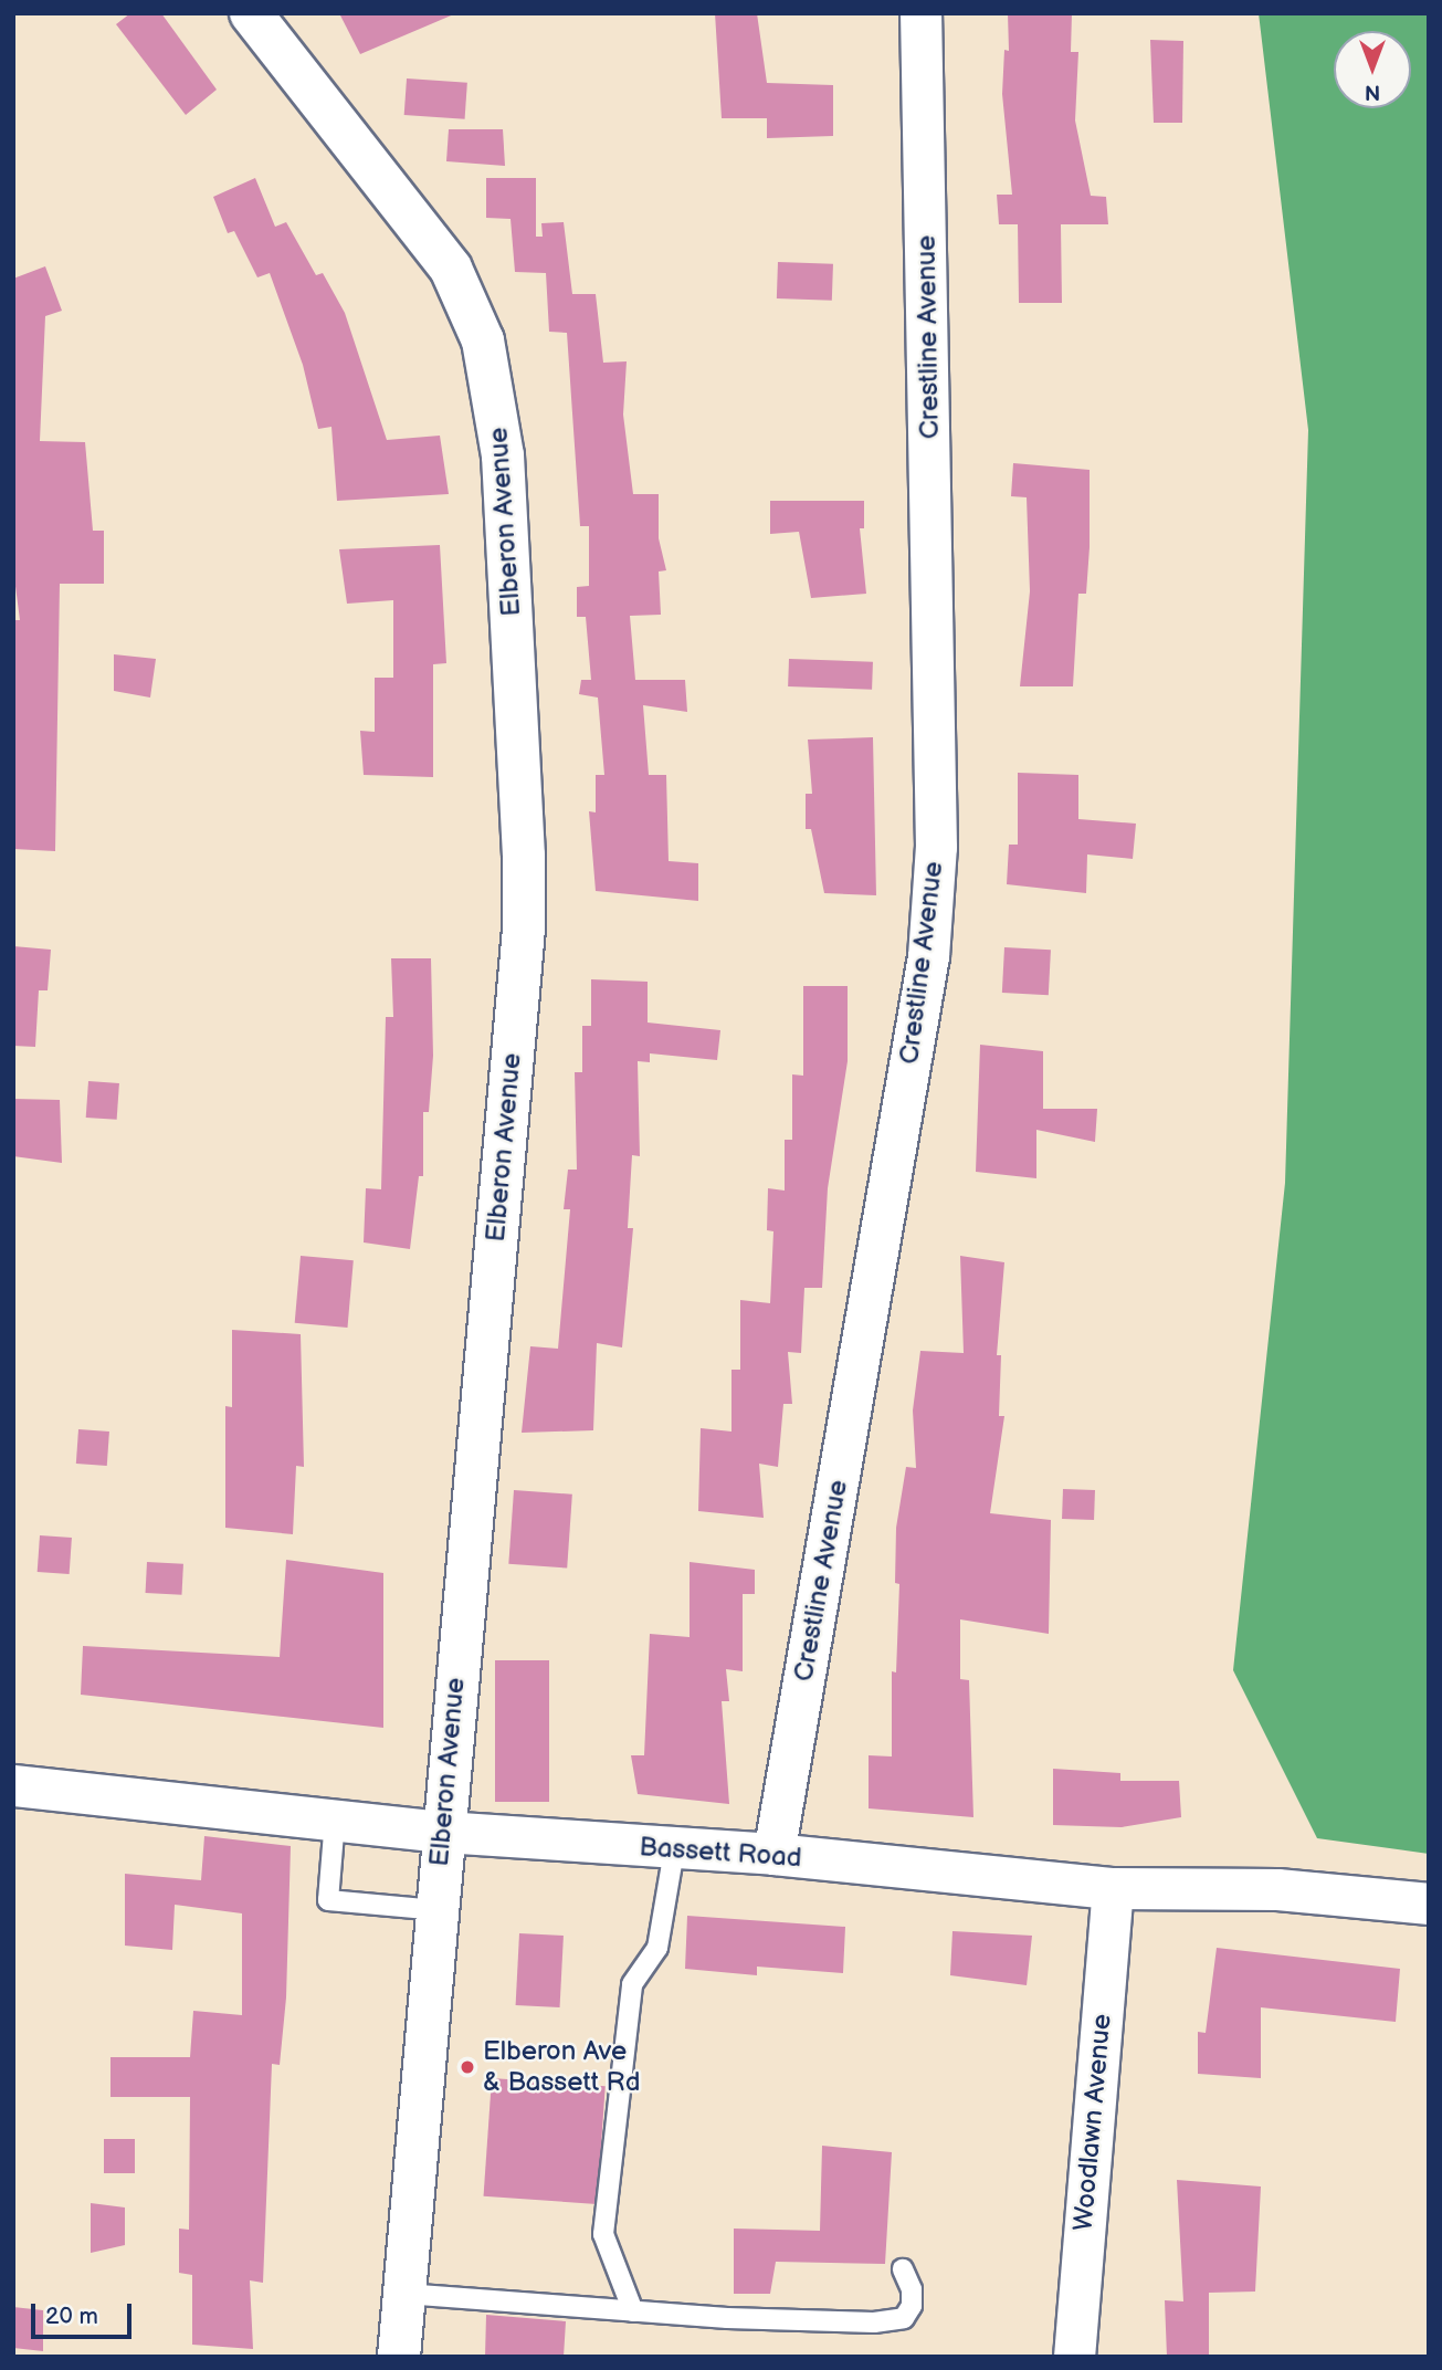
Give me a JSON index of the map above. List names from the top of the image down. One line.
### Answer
{"streets":{"street":["Crestline Avenue","Elberon Avenue","Bassett Road","Woodlawn Avenue"]},"crossings":[["Crestline Avenue","Bassett Road"],["Elberon Avenue","Bassett Road"],["Bassett Road","Woodlawn Avenue"]],"places":["Elberon Ave & Bassett Rd"],"scale_bar":"20 m","north":"bottom"}
